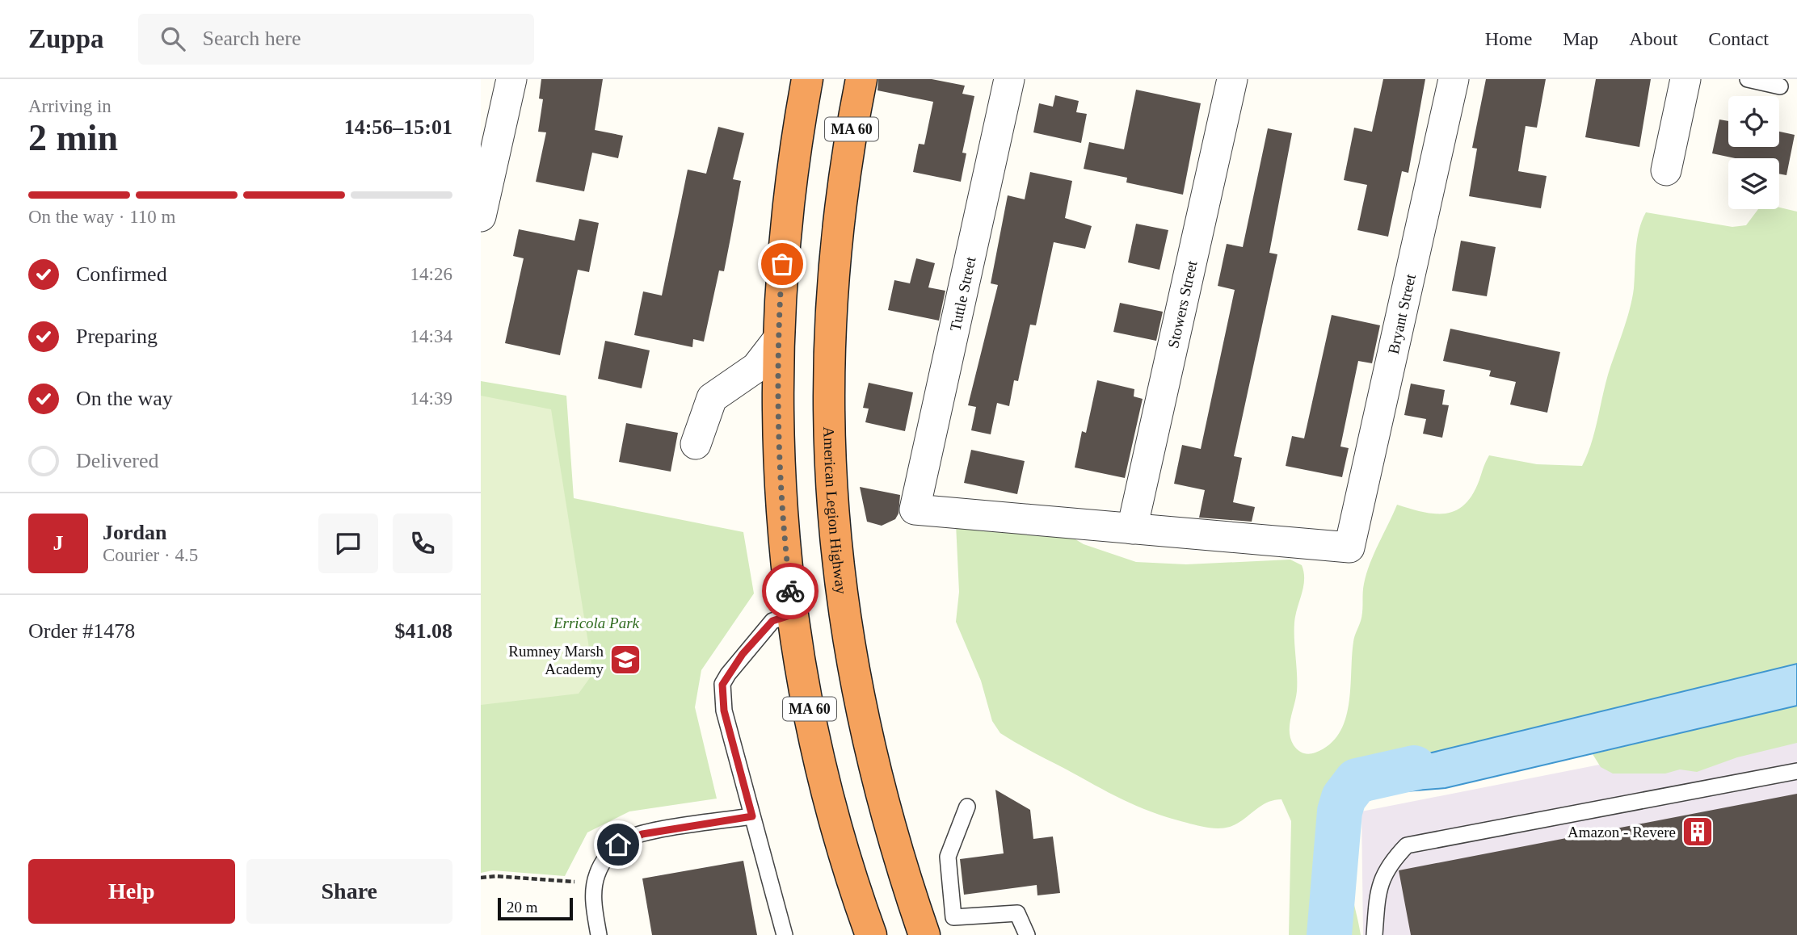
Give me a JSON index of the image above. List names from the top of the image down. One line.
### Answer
{"streets":{"highway":["MA 60","American Legion Highway"],"street":["Tuttle Street","Stowers Street","Bryant Street"]},"crossings":[["Tuttle Street","Stowers Street"],["Tuttle Street","Bryant Street"],["Stowers Street","Bryant Street"]],"parks":["Erricola Park"],"places":{"school or university":["Rumney Marsh Academy"],"building":["Amazon - Revere"]},"scale_bar":"20 m","page":{"header":"Zuppa","search":"Search here","nav":["Home","Map","About","Contact"],"heading":["2 min","Arriving in","14:56–15:01"],"panel":["Jordan","Courier · 4.5","Order #1478","$41.08"],"bar":"On the way · 110 m","list":[["Confirmed","14:26"],["Preparing","14:34"],["On the way","14:39"],"Delivered"],"round":"J","buttons":["Help","Share"],"scale":"20 m"}}
